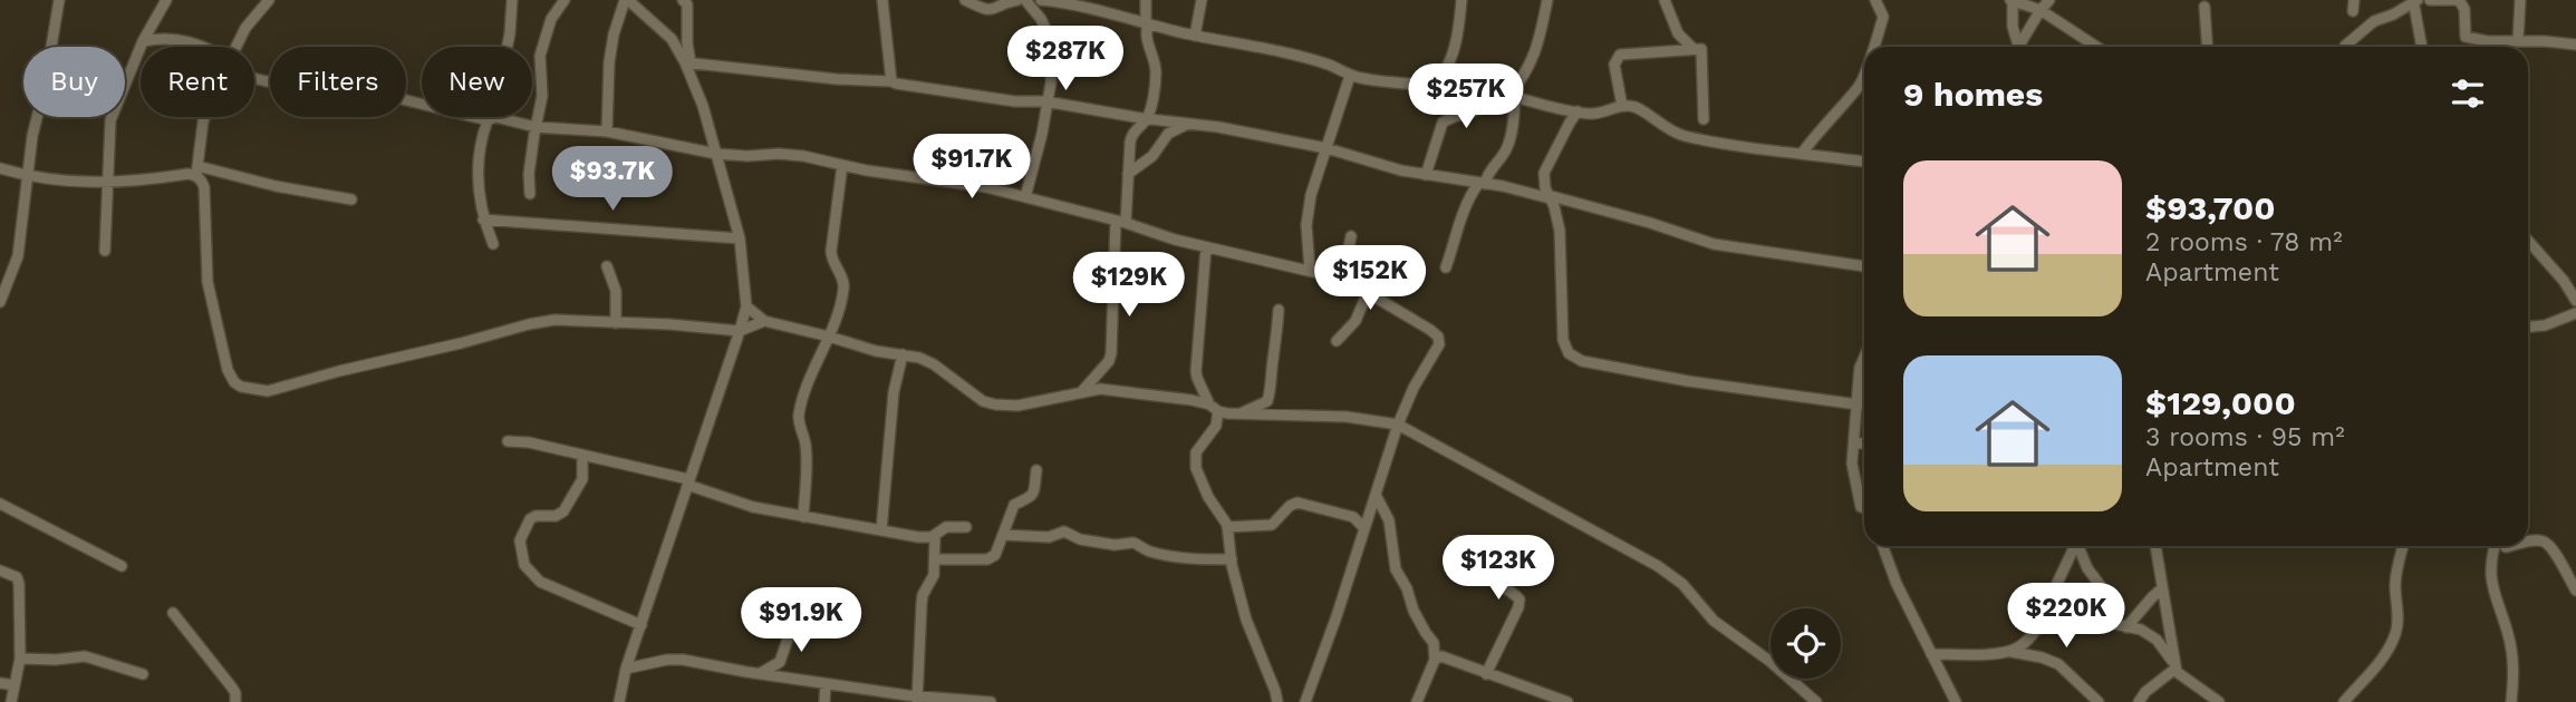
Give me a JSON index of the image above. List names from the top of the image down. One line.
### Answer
{"page":{"price":["$287K","$257K","$91.7K","$93.7K","$152K","$129K","$123K","$220K","$91.9K"],"chip":["Buy","Rent","Filters","New"],"heading":"9 homes","list":[{"name":"$93,700","note":"2 rooms · 78 m² · Apartment"},{"name":"$129,000","note":"3 rooms · 95 m² · Apartment"}]}}
